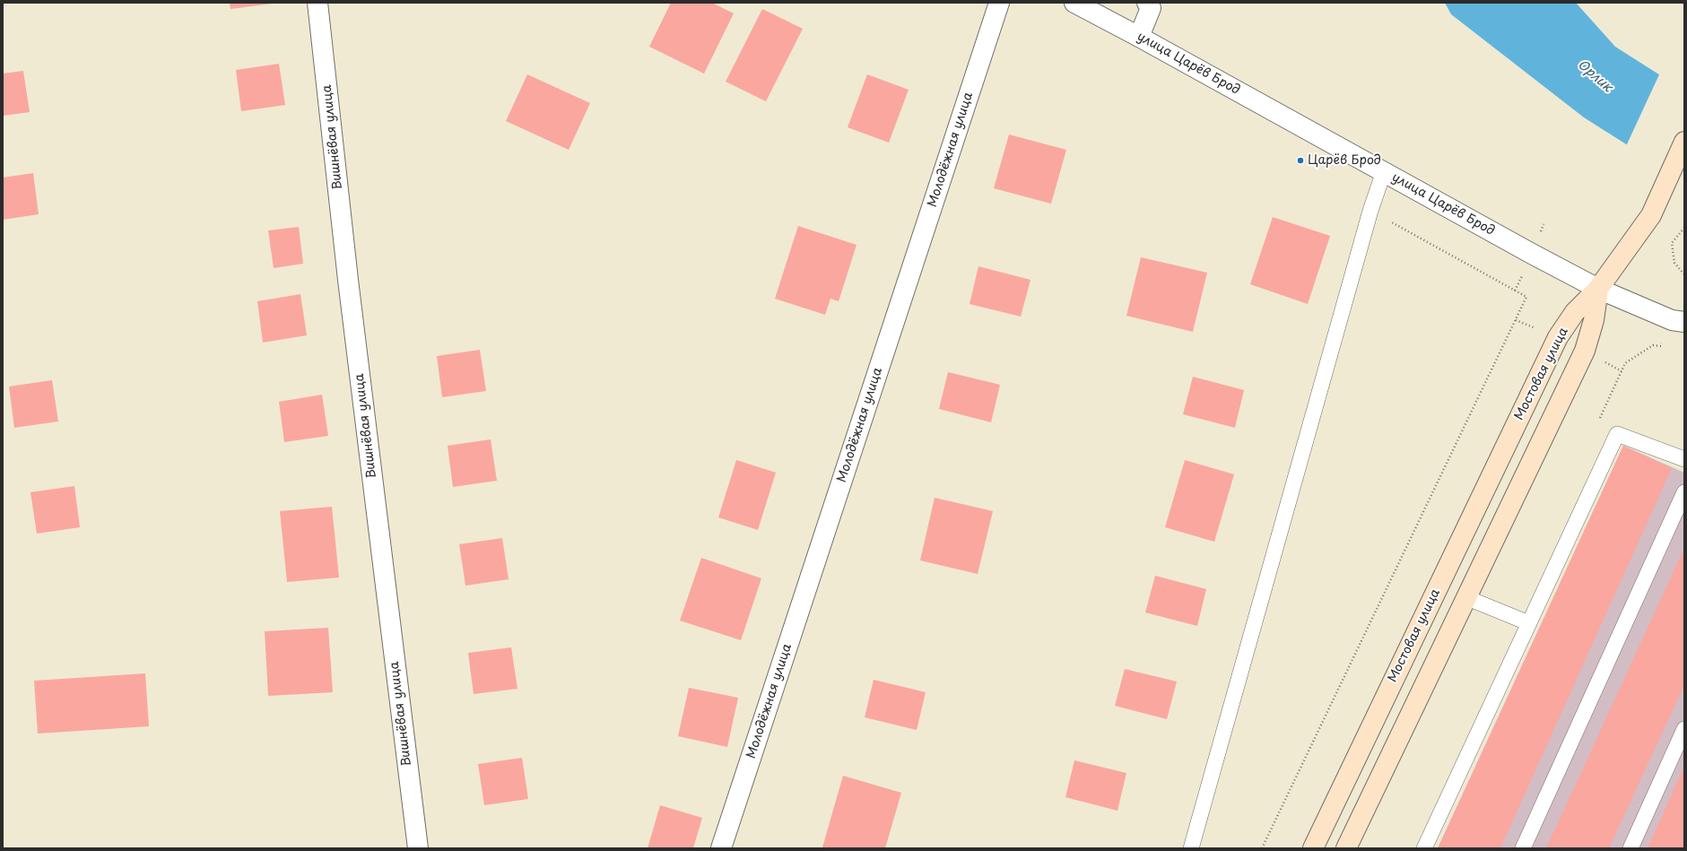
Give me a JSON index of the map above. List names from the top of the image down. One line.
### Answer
{"streets":{"main road":["Мостовая улица"],"street":["улица Царёв Брод","Вишнёвая улица","Молодёжная улица"]},"crossings":[["улица Царёв Брод","Мостовая улица"]],"water":["Орлик"],"places":["Царёв Брод"]}
